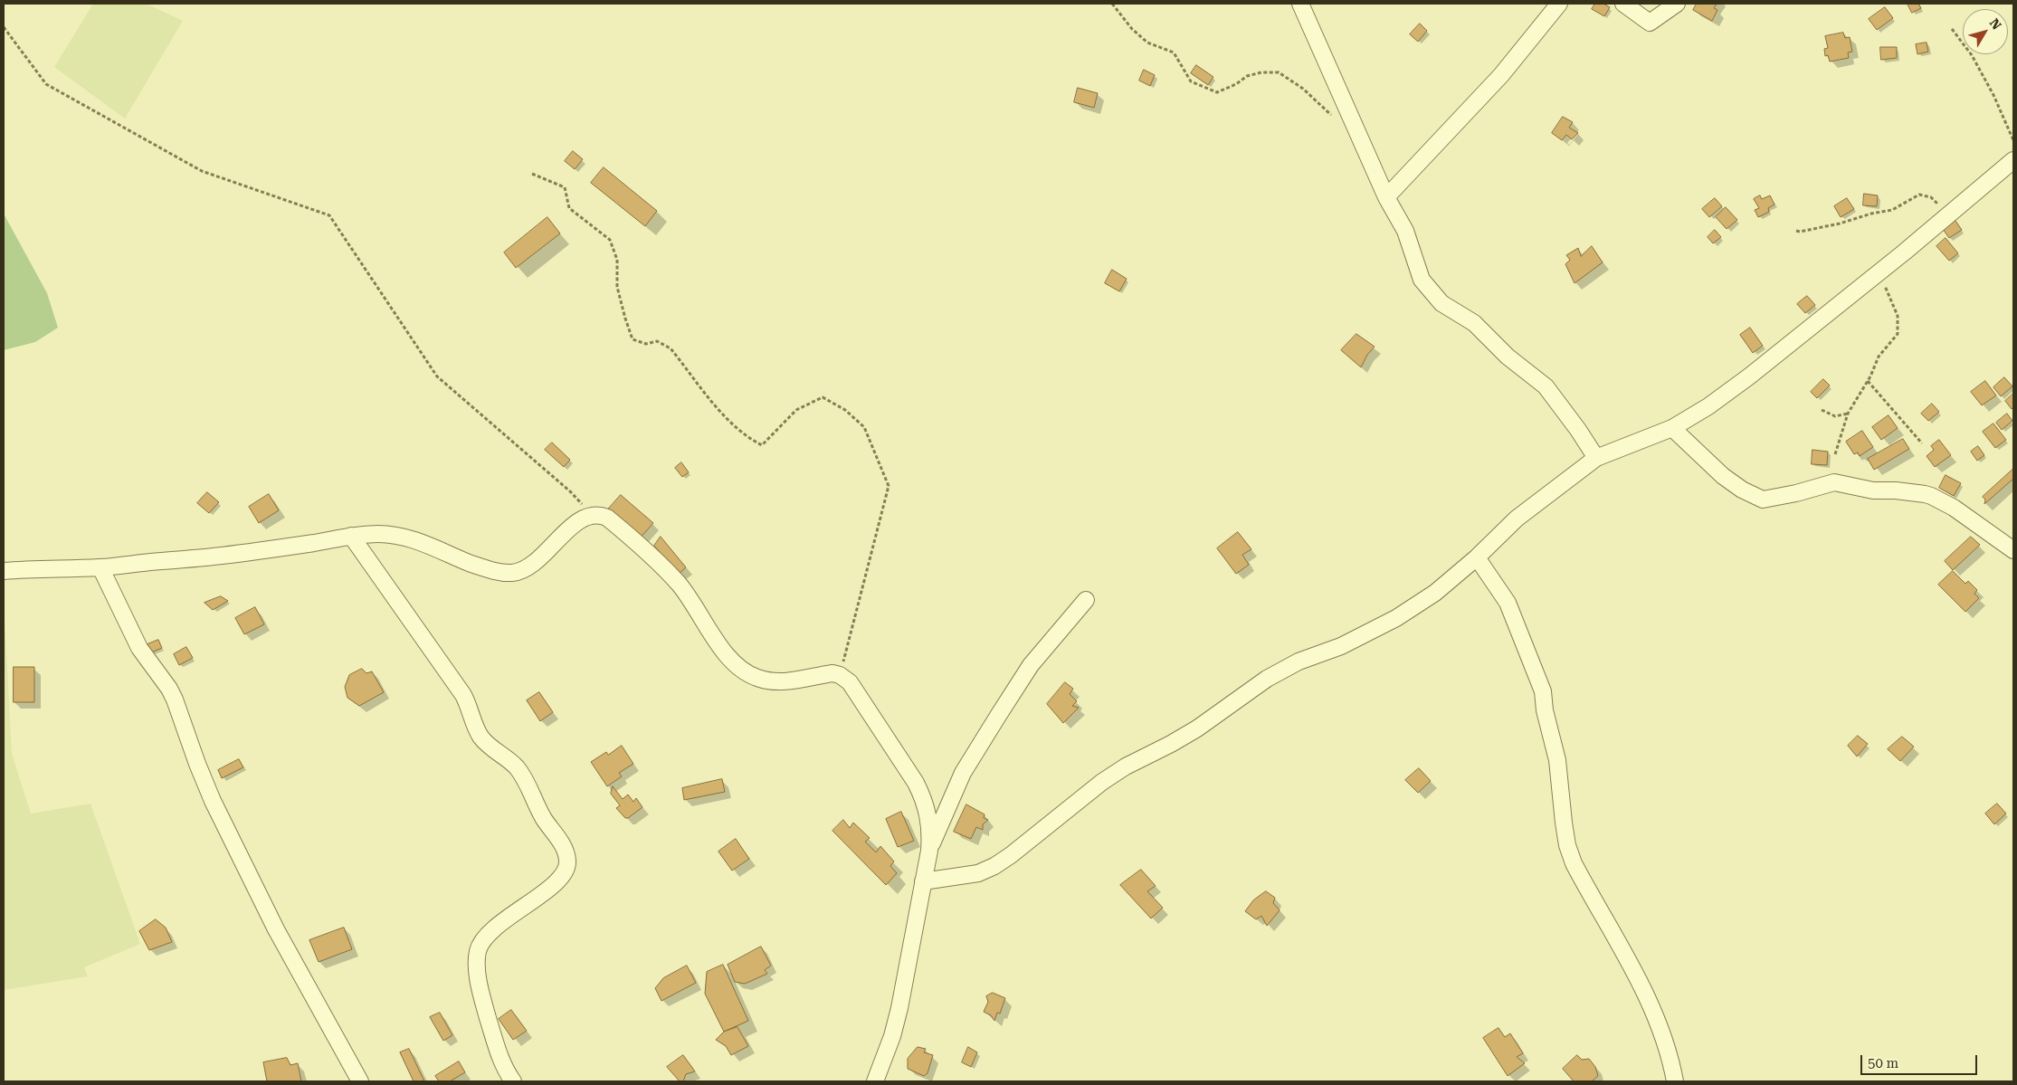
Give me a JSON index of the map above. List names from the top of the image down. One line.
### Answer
{"scale_bar":"50 m","north":"top right"}
